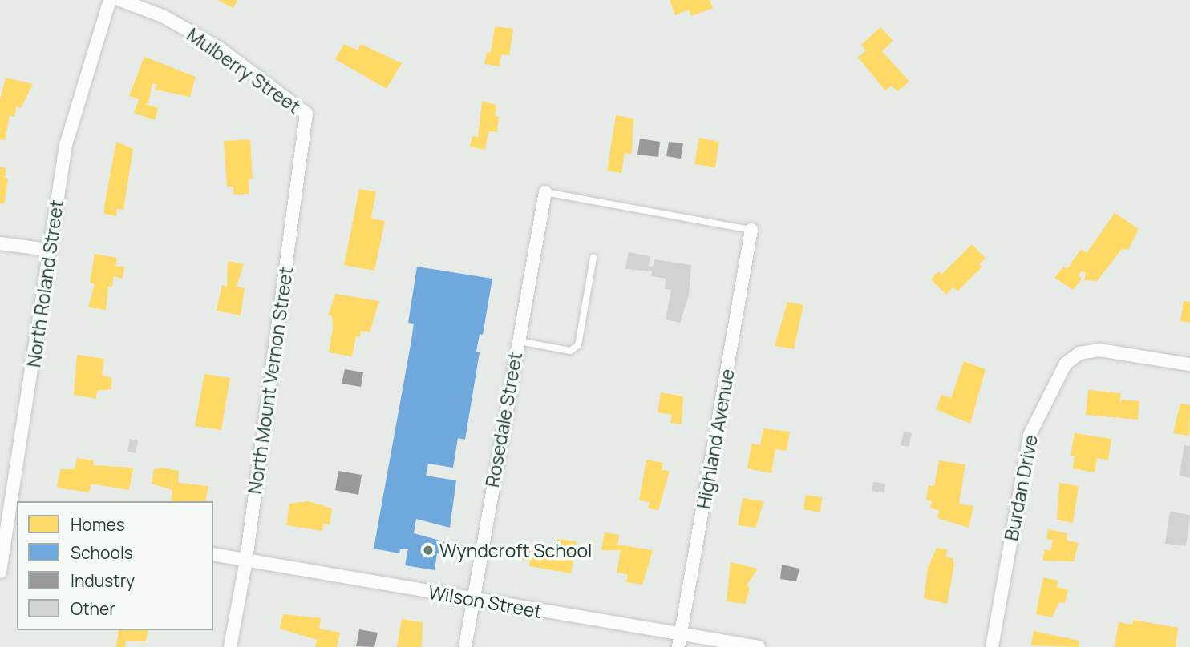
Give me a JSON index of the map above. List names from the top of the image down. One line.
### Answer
{"streets":{"street":["Mulberry Street","North Roland Street","North Mount Vernon Street","Rosedale Street","Highland Avenue","Burdan Drive","Wilson Street"]},"crossings":[["Mulberry Street","North Mount Vernon Street"],["North Mount Vernon Street","Wilson Street"],["Rosedale Street","Wilson Street"],["Highland Avenue","Wilson Street"]],"places":["Wyndcroft School"],"legend":["Homes","Schools","Industry","Other"]}
